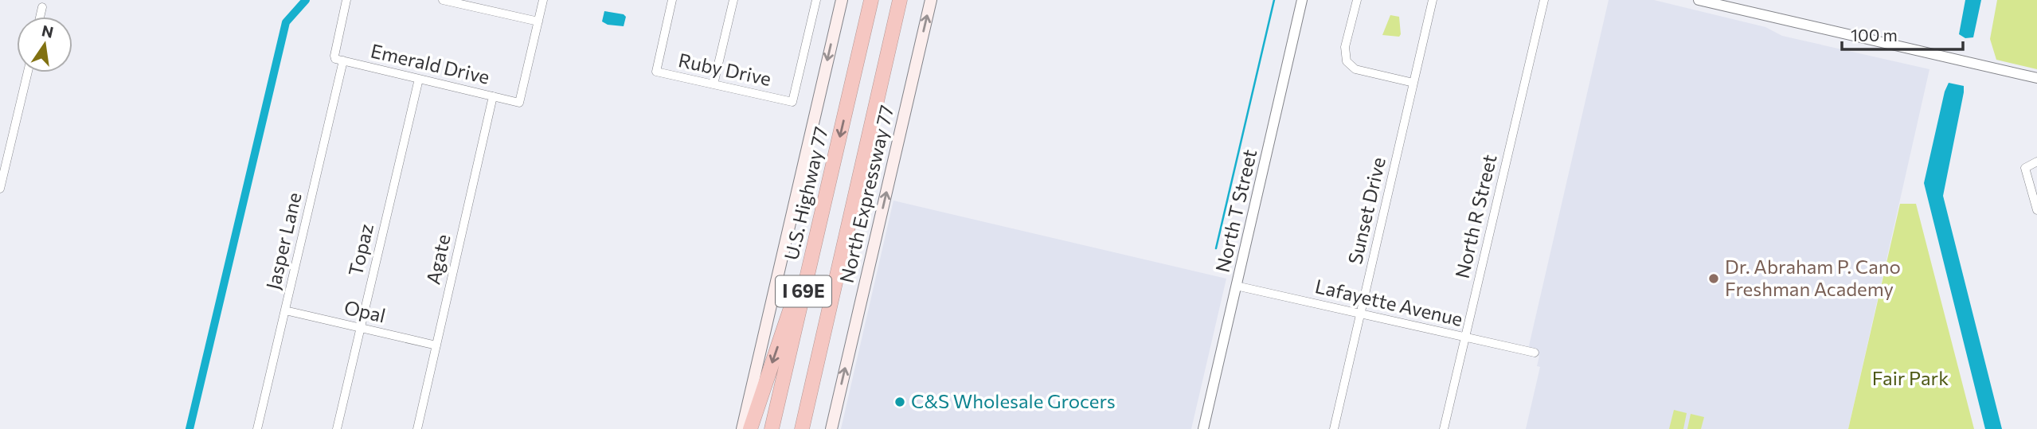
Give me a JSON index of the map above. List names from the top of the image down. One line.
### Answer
{"streets":{"highway":["U.S. Highway 77","I 69E"],"main road":["North Expressway 77"],"street":["Emerald Drive","Ruby Drive","North T Street","Sunset Drive","North R Street","Jasper Lane","Topaz","Agate","Lafayette Avenue","Opal"]},"crossings":[["Emerald Drive","Jasper Lane"],["Emerald Drive","Topaz"],["Emerald Drive","Agate"],["North T Street","Lafayette Avenue"],["Sunset Drive","Lafayette Avenue"],["North R Street","Lafayette Avenue"],["Jasper Lane","Opal"],["Topaz","Opal"],["Agate","Opal"]],"parks":["Fair Park"],"places":["Dr. Abraham P. Cano Freshman Academy","C&S Wholesale Grocers"],"scale_bar":"100 m","north":"top"}
